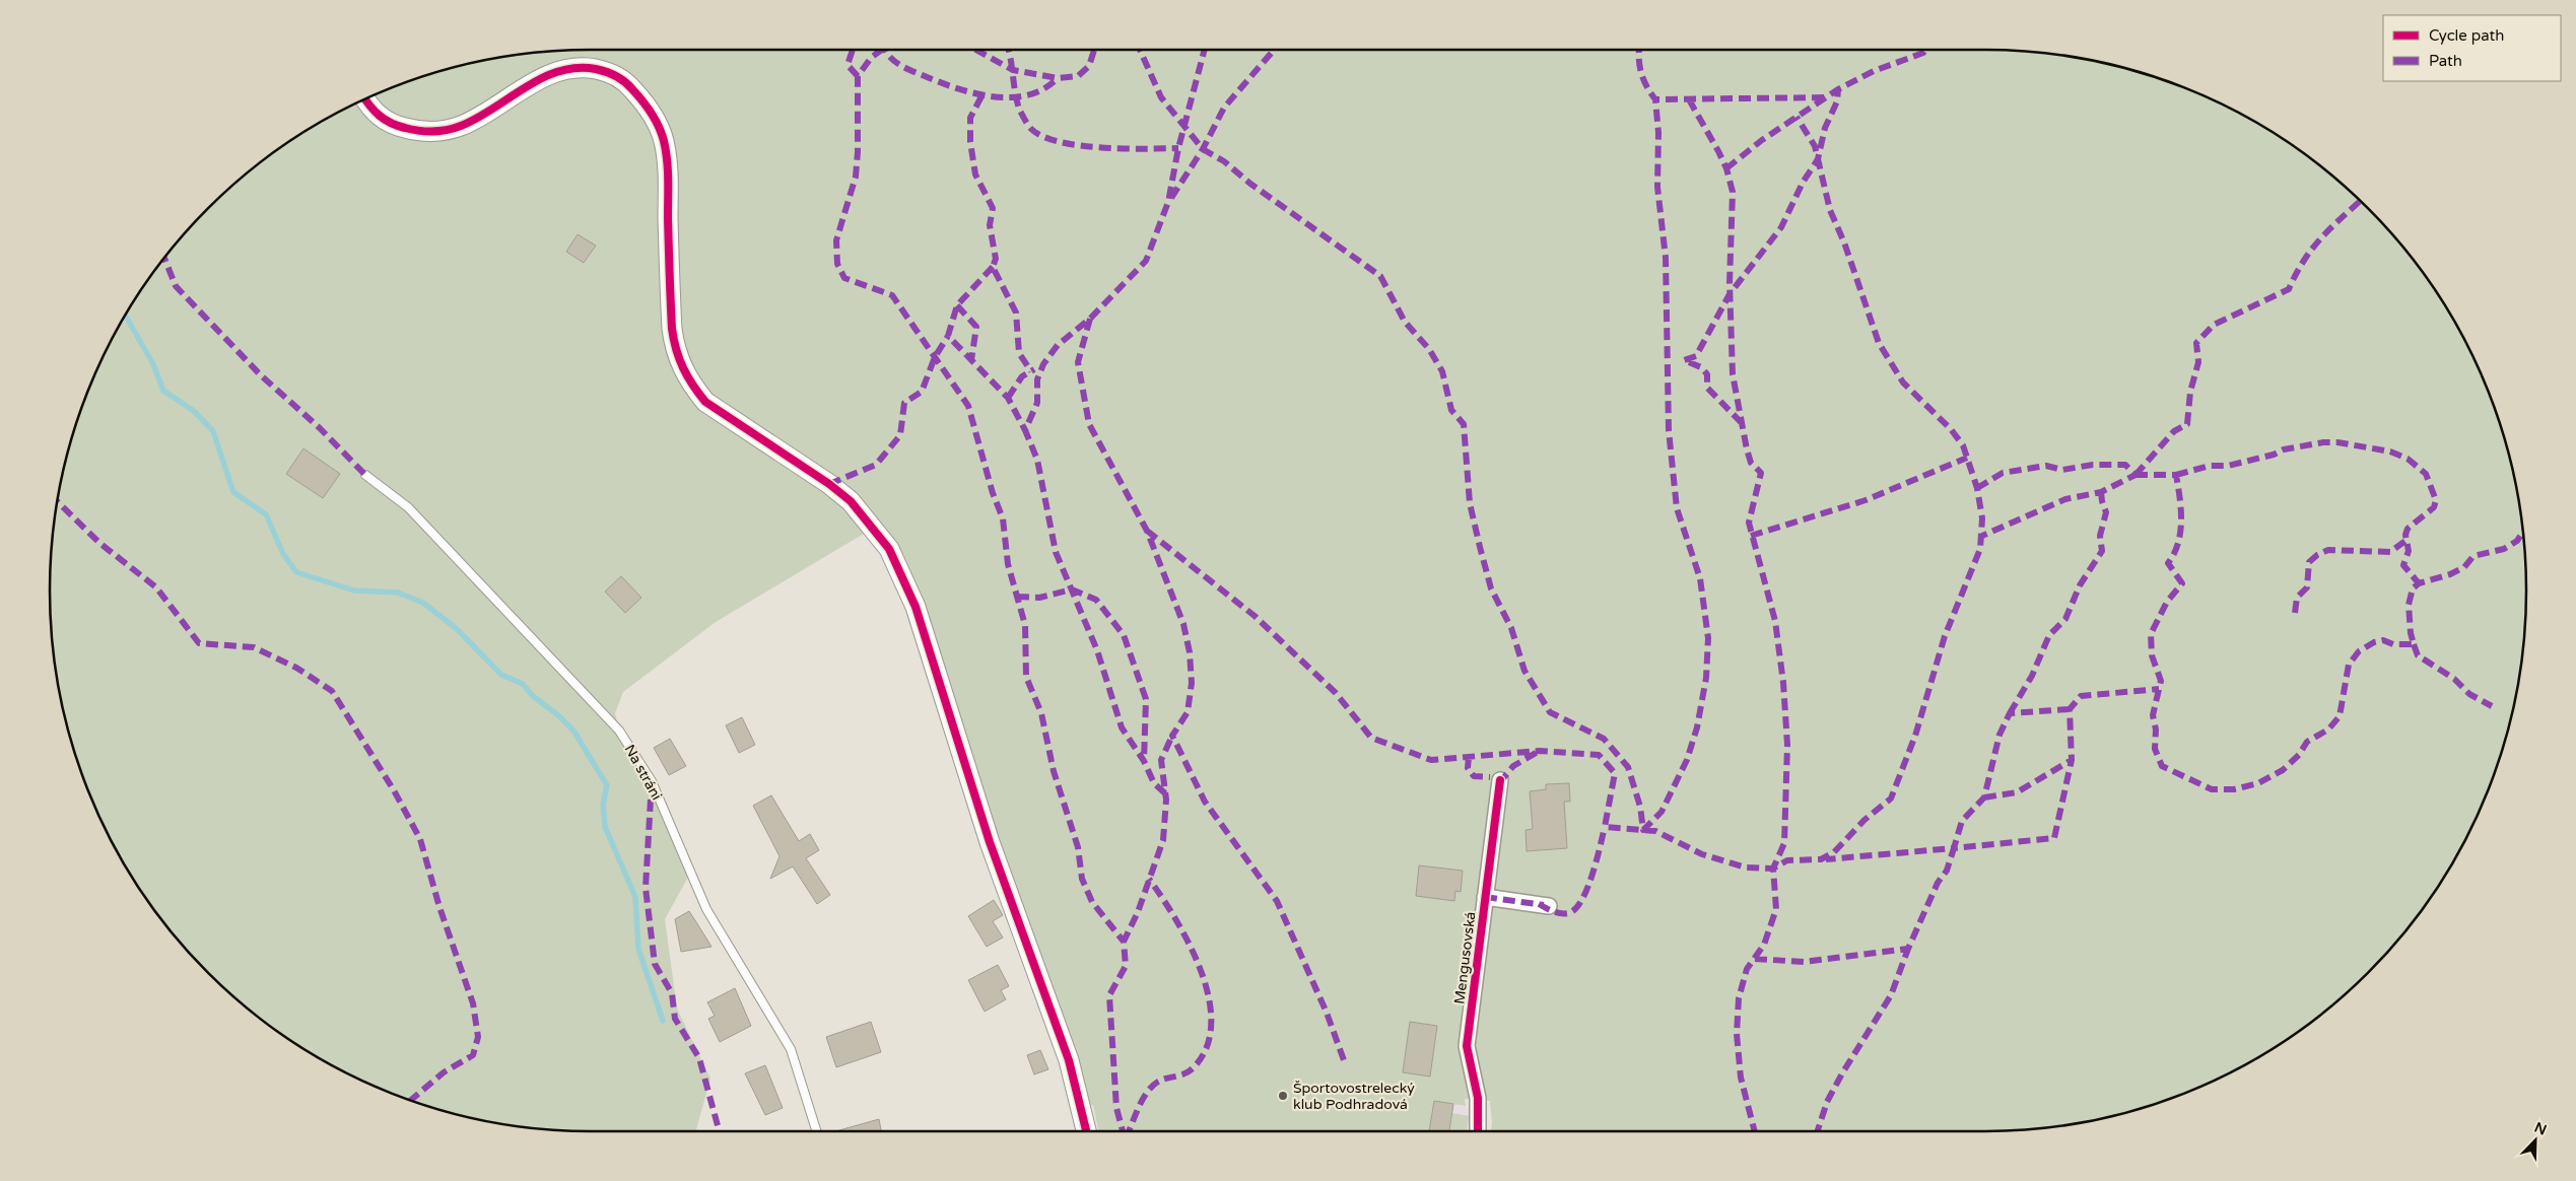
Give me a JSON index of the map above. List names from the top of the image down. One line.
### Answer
{"streets":{"street":["Mengusovská"],"lane":["Na stráni"]},"places":["Športovostrelecký klub Podhradová"],"legend":["Cycle path","Path"],"north":"top right"}
